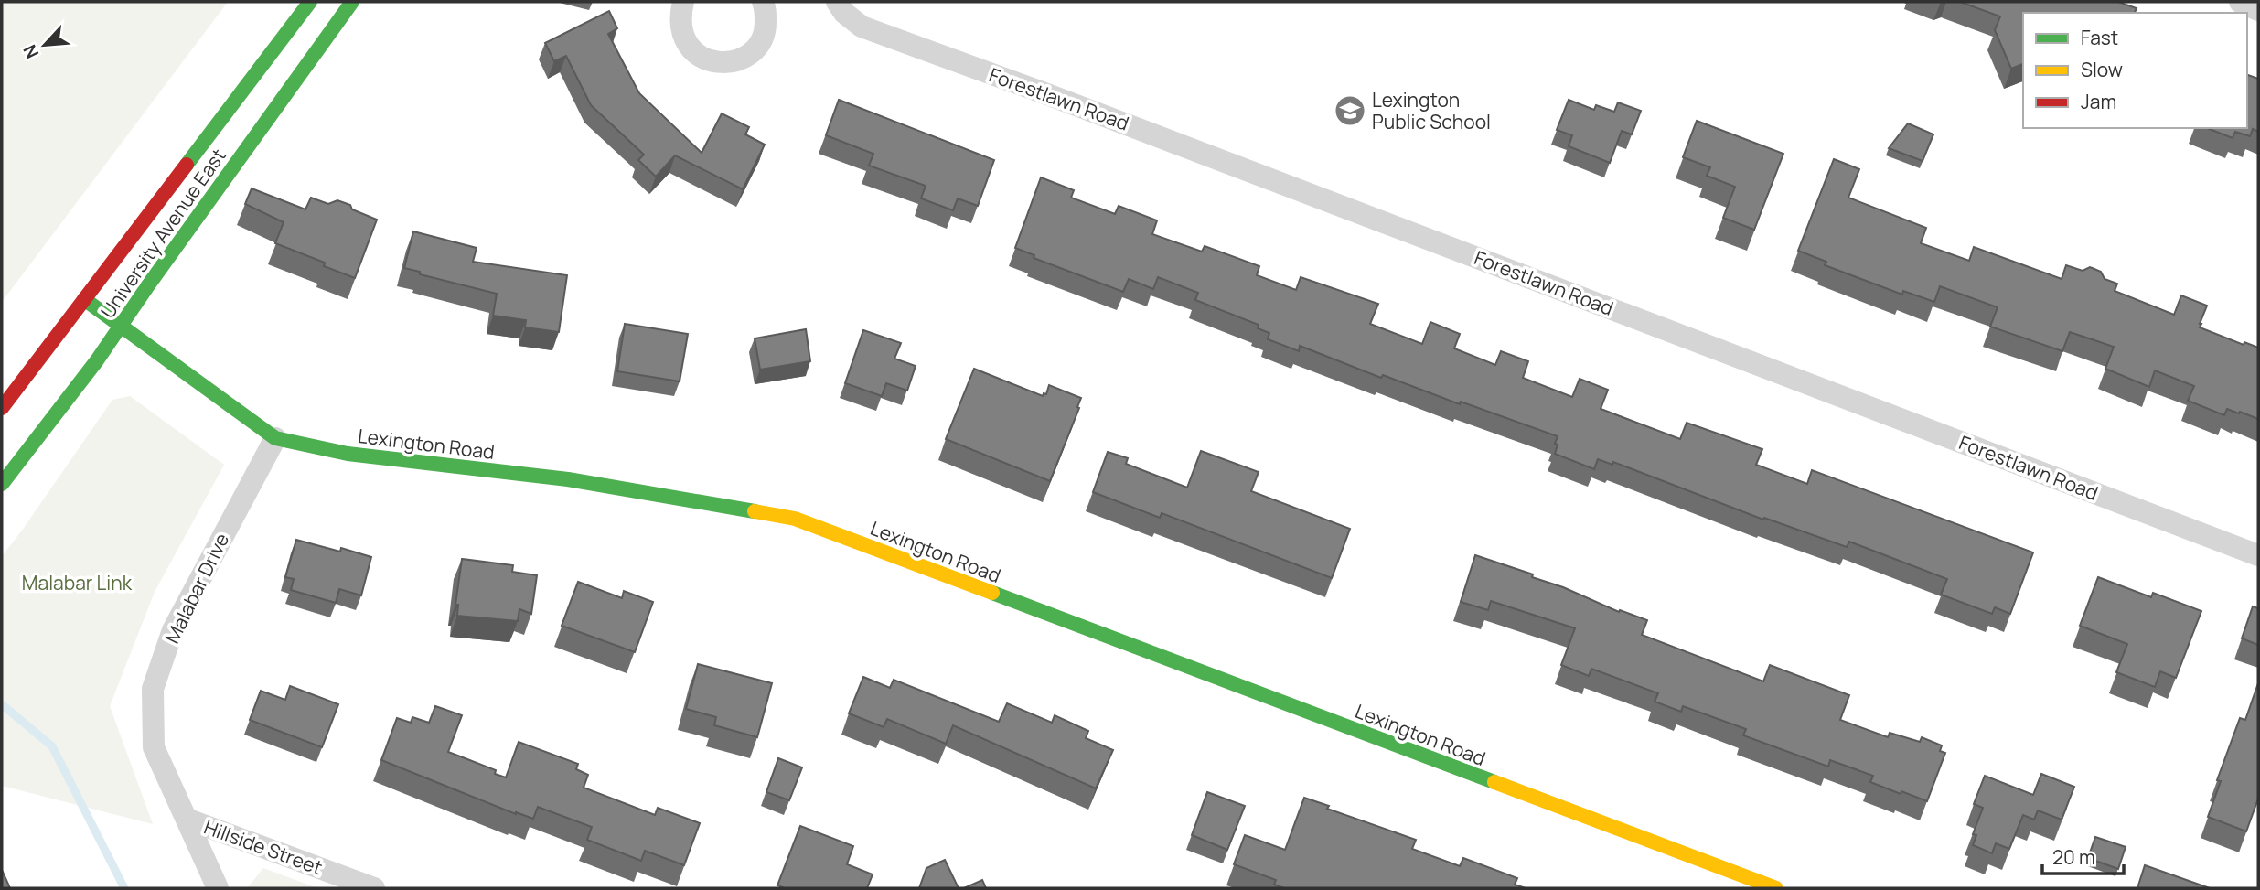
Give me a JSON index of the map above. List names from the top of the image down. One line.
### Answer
{"streets":{"street":["Forestlawn Road","University Avenue East","Lexington Road","Malabar Drive","Hillside Street"]},"crossings":[["University Avenue East","Lexington Road"],["Lexington Road","Malabar Drive"],["Malabar Drive","Hillside Street"]],"parks":["Malabar Link"],"places":{"school or university":["Lexington Public School"]},"legend":["Fast","Slow","Jam"],"scale_bar":"20 m","north":"bottom left"}
